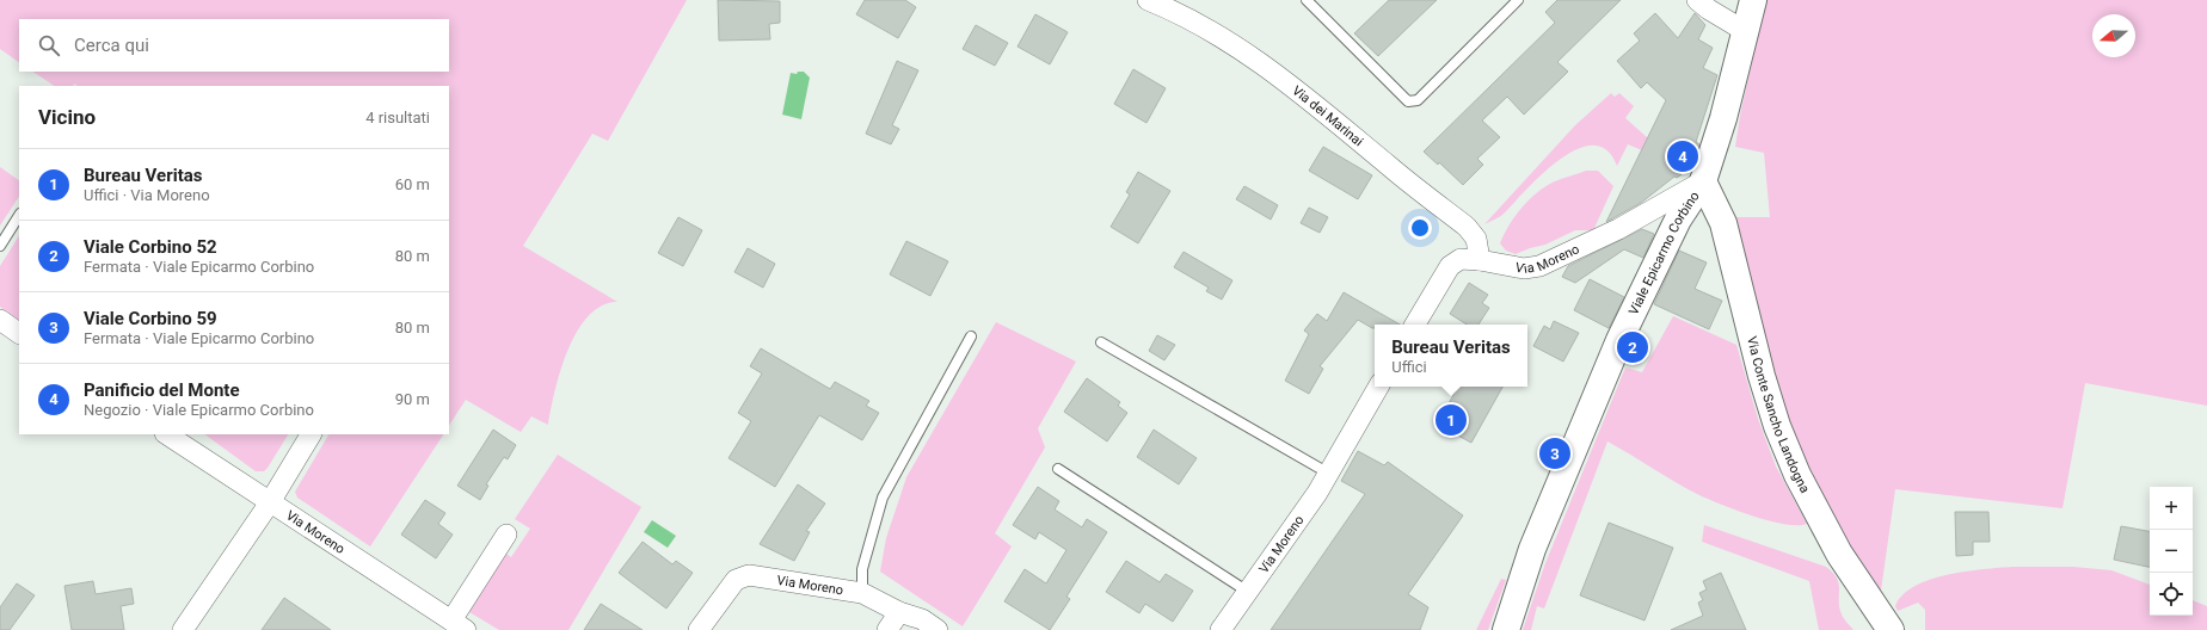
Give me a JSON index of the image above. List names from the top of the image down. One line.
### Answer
{"streets":{"main road":["Viale Epicarmo Corbino","Via Conte Sancho Landogna"],"street":["Via dei Marinai","Via Moreno"]},"crossings":[["Via dei Marinai","Via Moreno"],["Viale Epicarmo Corbino","Via Moreno"],["Viale Epicarmo Corbino","Via Conte Sancho Landogna"]],"north":"left","page":{"search":"Cerca qui","heading":["Vicino","4 risultati"],"pins":["4","2","1","3"],"list":[{"mark":"1","name":"Bureau Veritas","note":"Uffici · Via Moreno","value":"60 m"},{"mark":"2","name":"Viale Corbino 52","note":"Fermata · Viale Epicarmo Corbino","value":"80 m"},{"mark":"3","name":"Viale Corbino 59","note":"Fermata · Viale Epicarmo Corbino","value":"80 m"},{"mark":"4","name":"Panificio del Monte","note":"Negozio · Viale Epicarmo Corbino","value":"90 m"}],"popup":["Bureau Veritas","Uffici"],"map_buttons":["+","−"]}}
